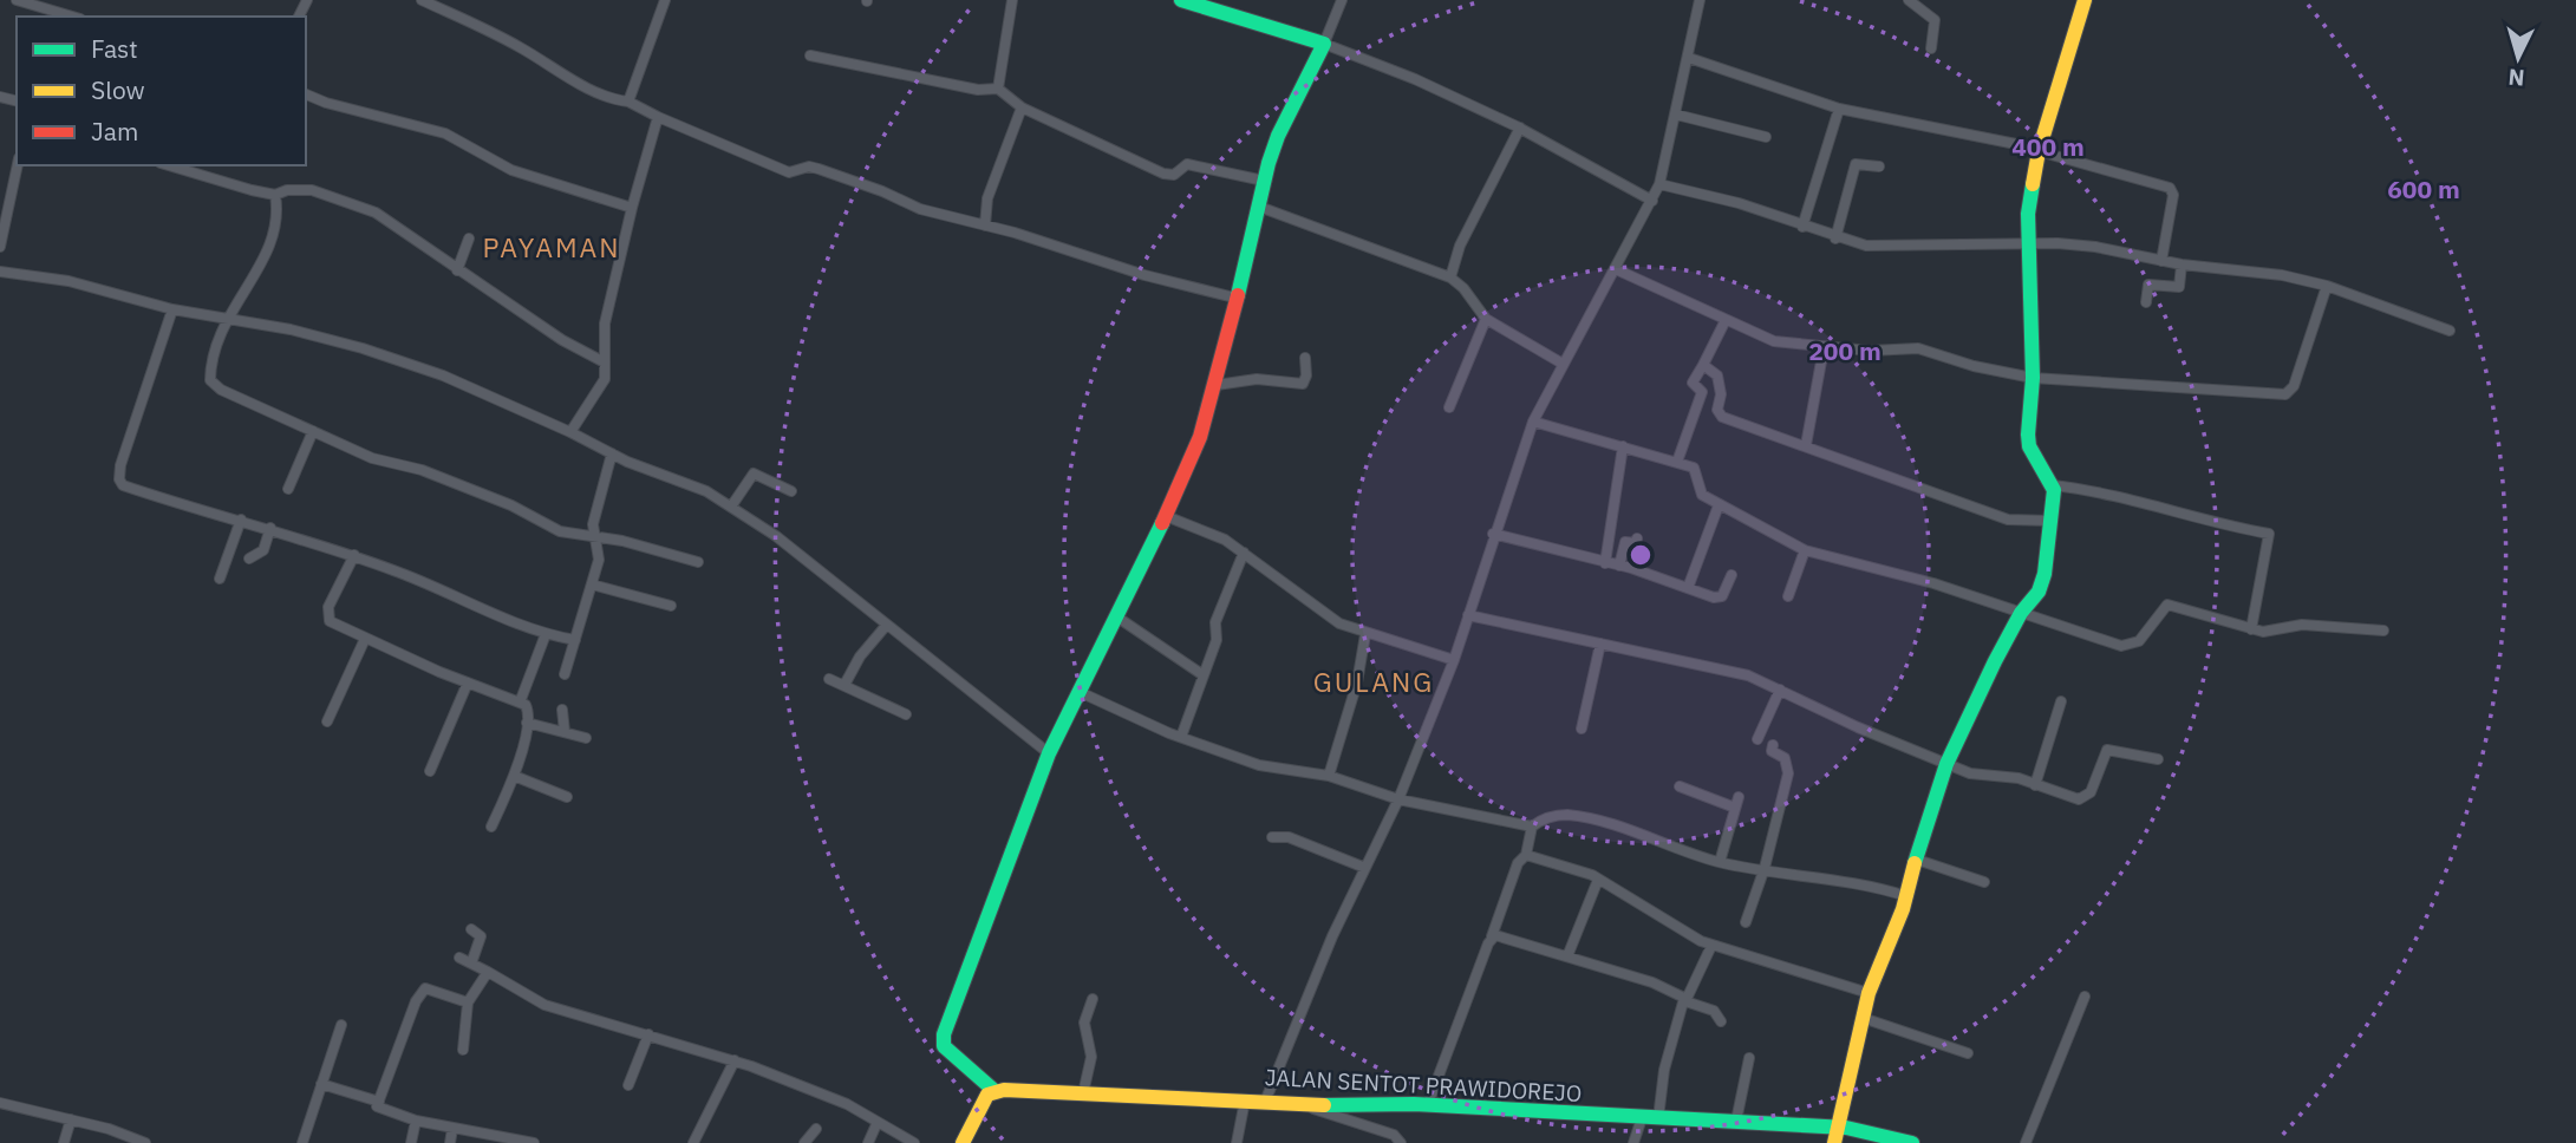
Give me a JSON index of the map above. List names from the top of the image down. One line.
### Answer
{"streets":{"street":["JALAN SENTOT PRAWIDOREJO"]},"districts":["PAYAMAN","GULANG"],"legend":["Fast","Slow","Jam"],"north":"bottom","rings":["400 m","600 m","200 m"]}
